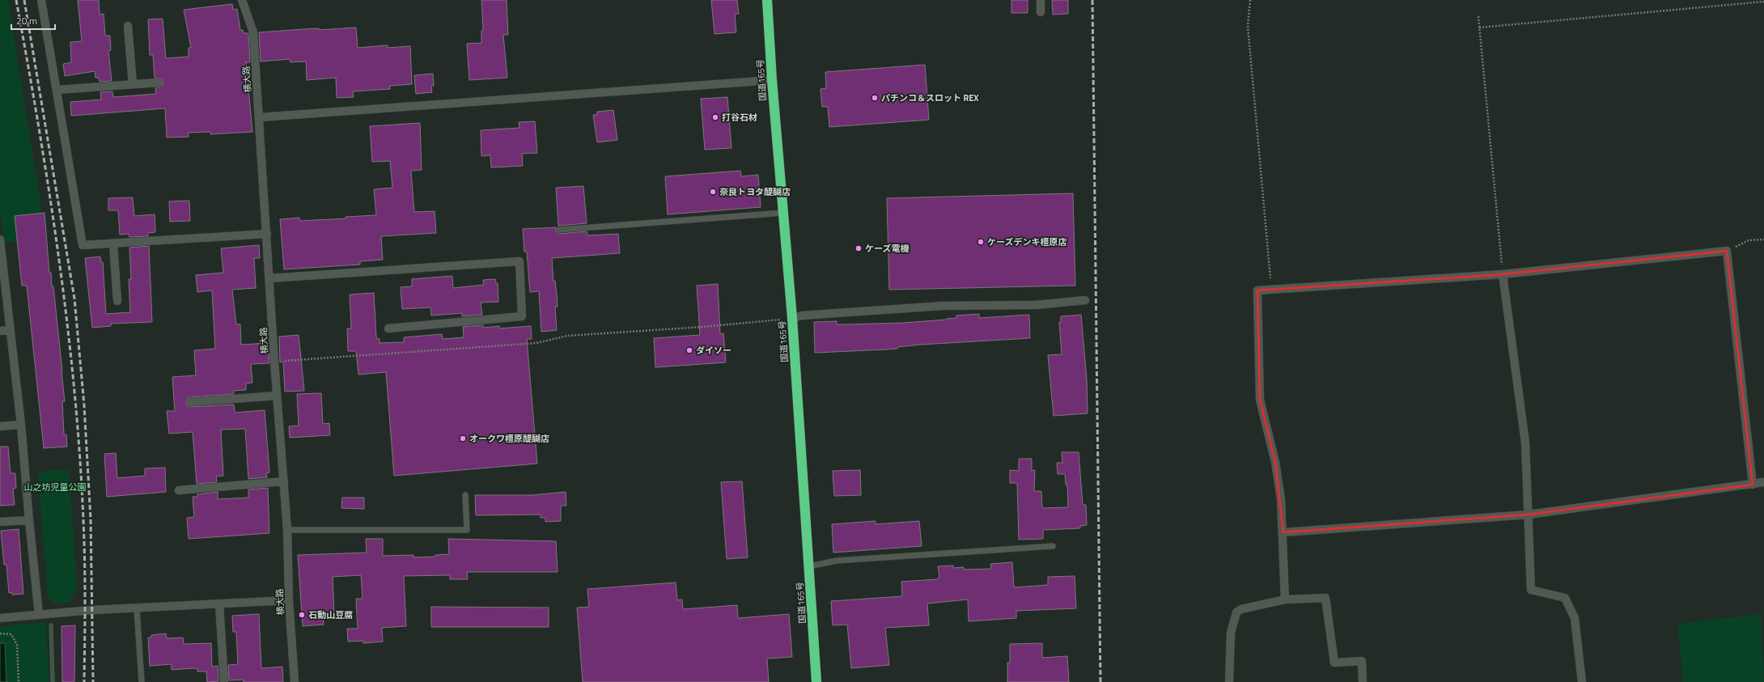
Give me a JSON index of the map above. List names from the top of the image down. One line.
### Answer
{"streets":{"highway":["国道165号"],"street":["横大路"]},"parks":["山之坊児童公園"],"places":["パチンコ＆スロット REX","打谷石材","奈良トヨタ醍醐店","ケーズデンキ橿原店","ケーズ電機","ダイソー","オークワ橿原醍醐店","石動山豆腐"],"scale_bar":"20 m"}
